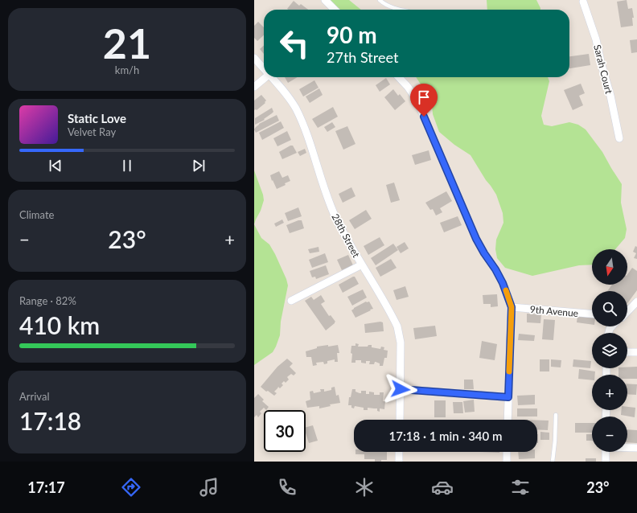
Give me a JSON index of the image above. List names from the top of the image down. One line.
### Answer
{"streets":{"street":["Sarah Court","28th Street","9th Avenue"]},"north":"bottom","page":{"tile":[["21","km/h"],"Climate",["Range · 82%","410 km"],["Arrival","17:18"]],"turn":["90 m","27th Street"],"song":["Static Love","Velvet Ray"],"heat":["−","23°","+"],"map_buttons":["+","−"],"limit":"30","trip":"17:18 · 1 min · 340 m","tabs":["17:17","23°"]}}
